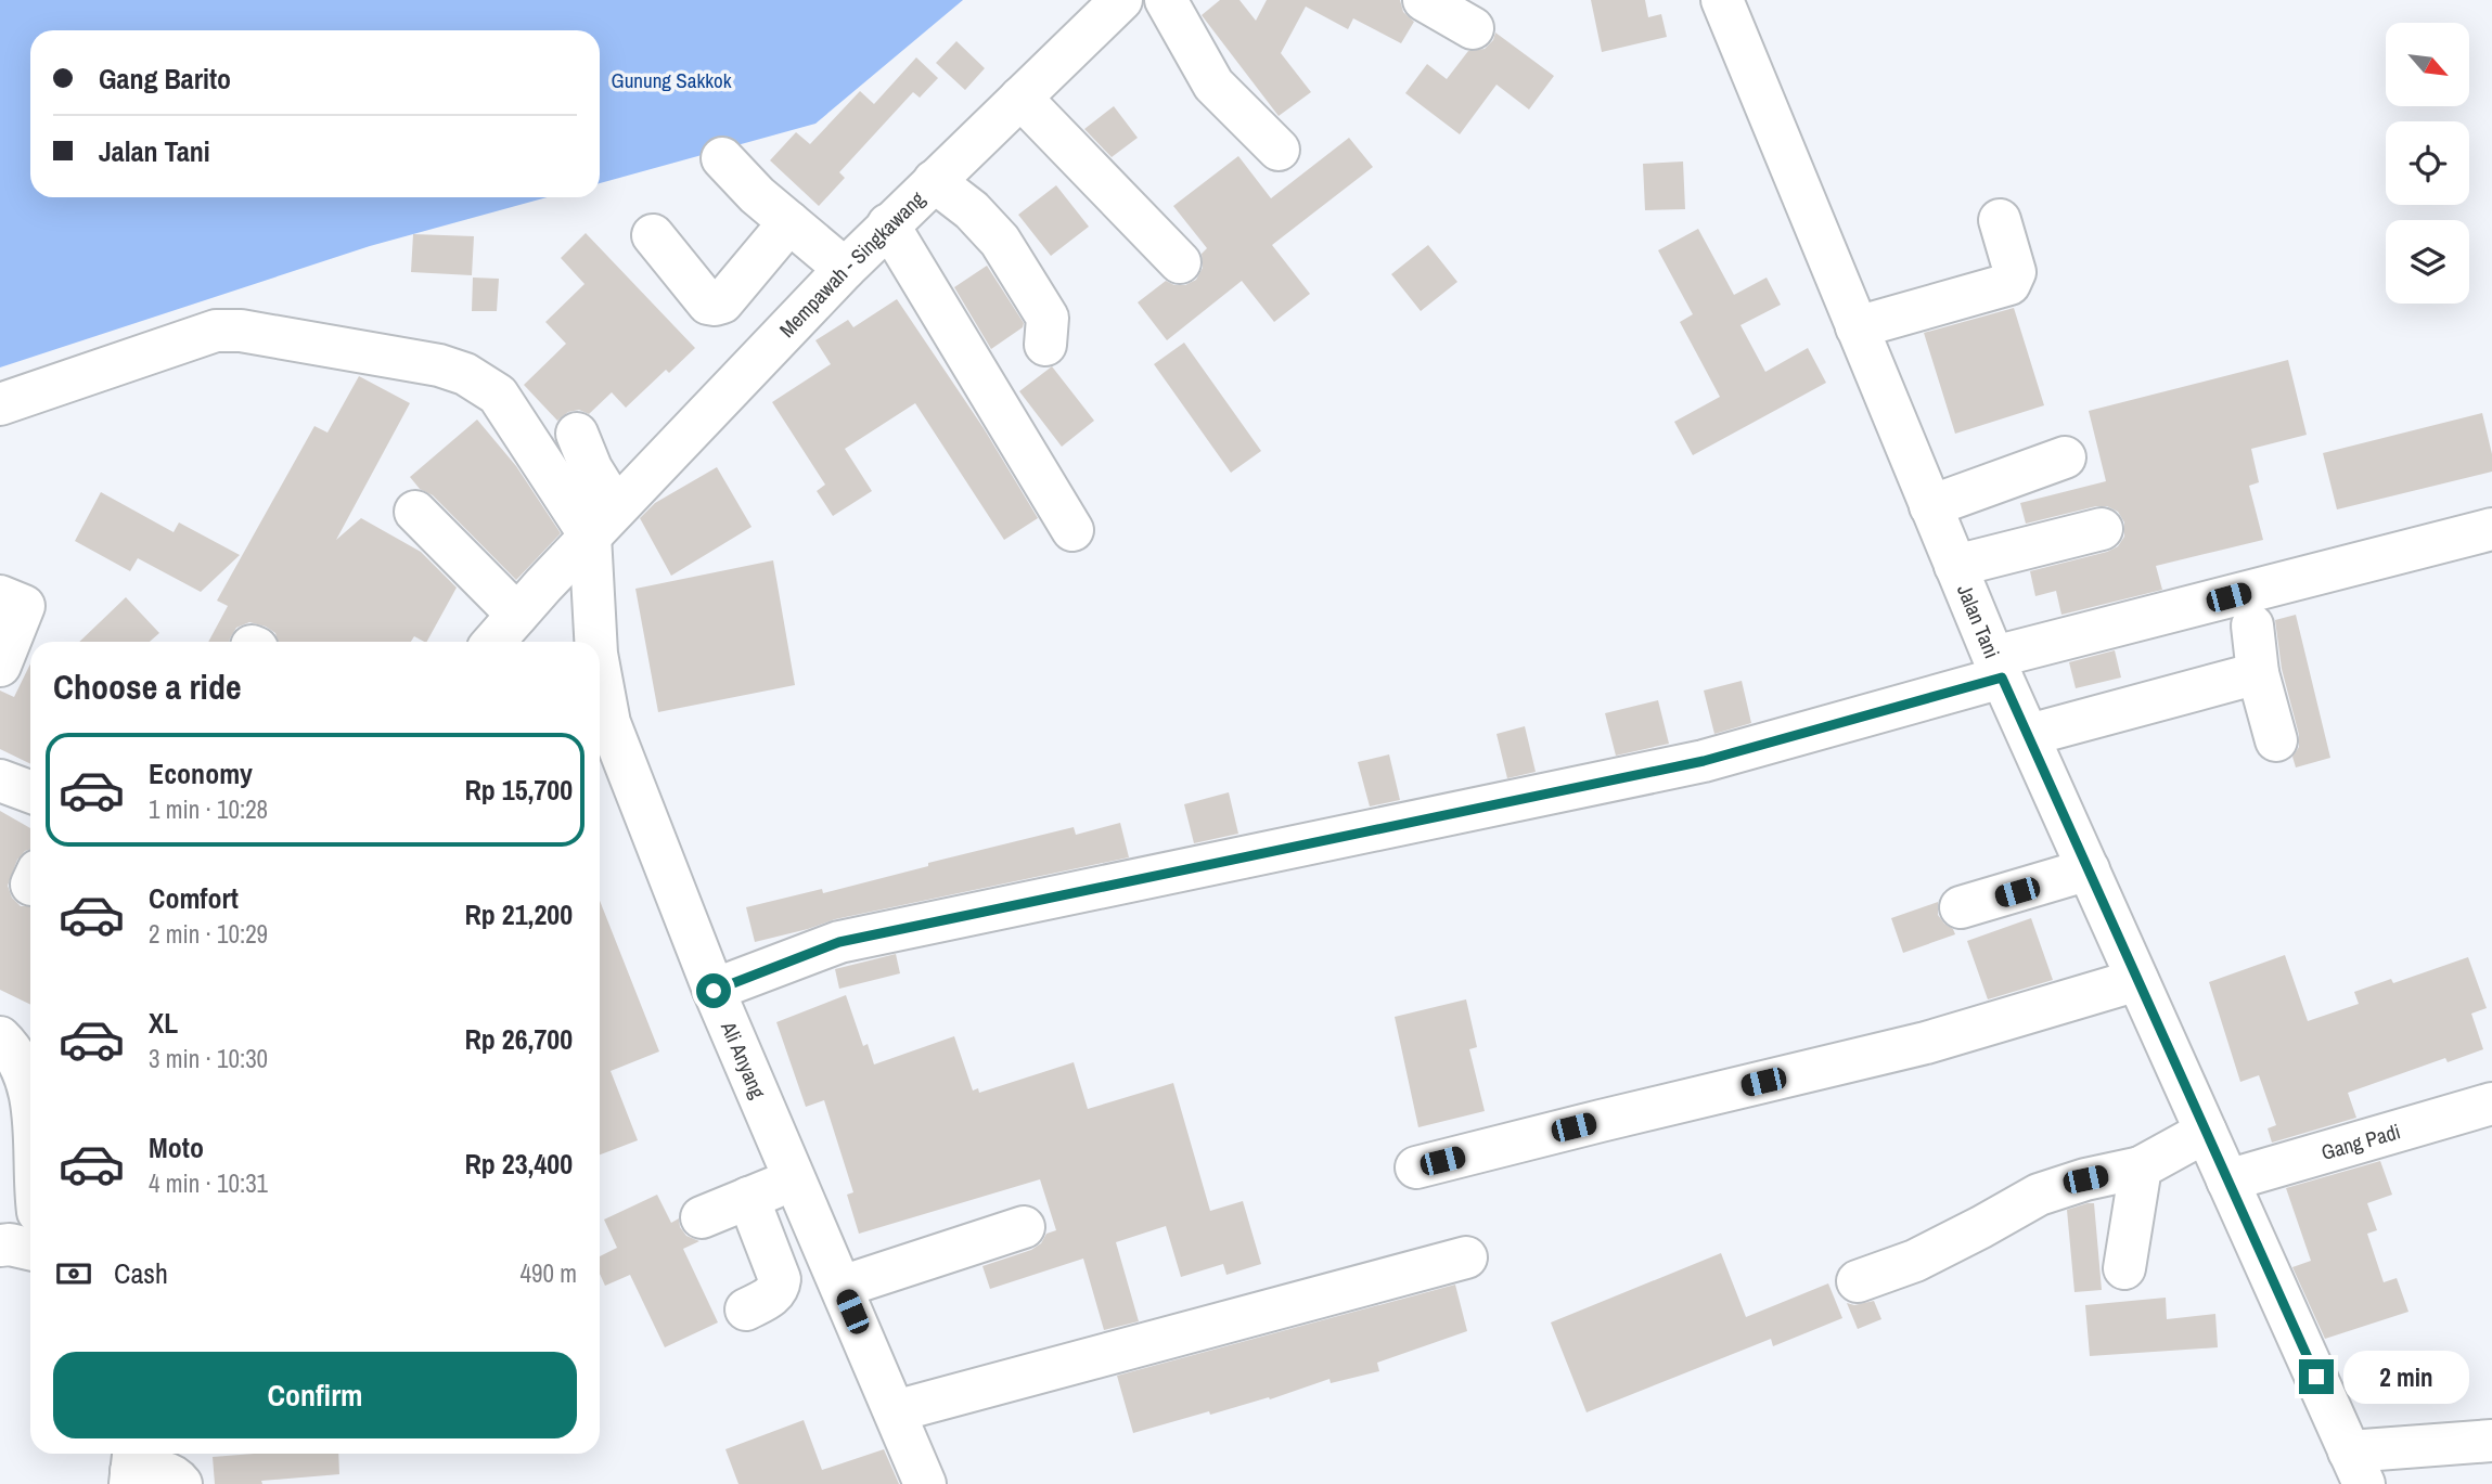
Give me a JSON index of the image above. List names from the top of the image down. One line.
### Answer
{"streets":{"main road":["Mempawah - Singkawang","Jalan Tani","Ali Anyang","Gang Padi"]},"crossings":[["Mempawah - Singkawang","Ali Anyang"],["Jalan Tani","Gang Padi"]],"parks":["Gunung Sakkok"],"north":"bottom right","page":{"banner":["Gang Barito","Jalan Tani"],"heading":"Choose a ride","list":[{"name":"Economy","note":"1 min · 10:28","value":"Rp 15,700"},{"name":"Comfort","note":"2 min · 10:29","value":"Rp 21,200"},{"name":"XL","note":"3 min · 10:30","value":"Rp 26,700"},{"name":"Moto","note":"4 min · 10:31","value":"Rp 23,400"}],"pay":["Cash","490 m"],"buttons":"Confirm","bubble":"2 min"}}
